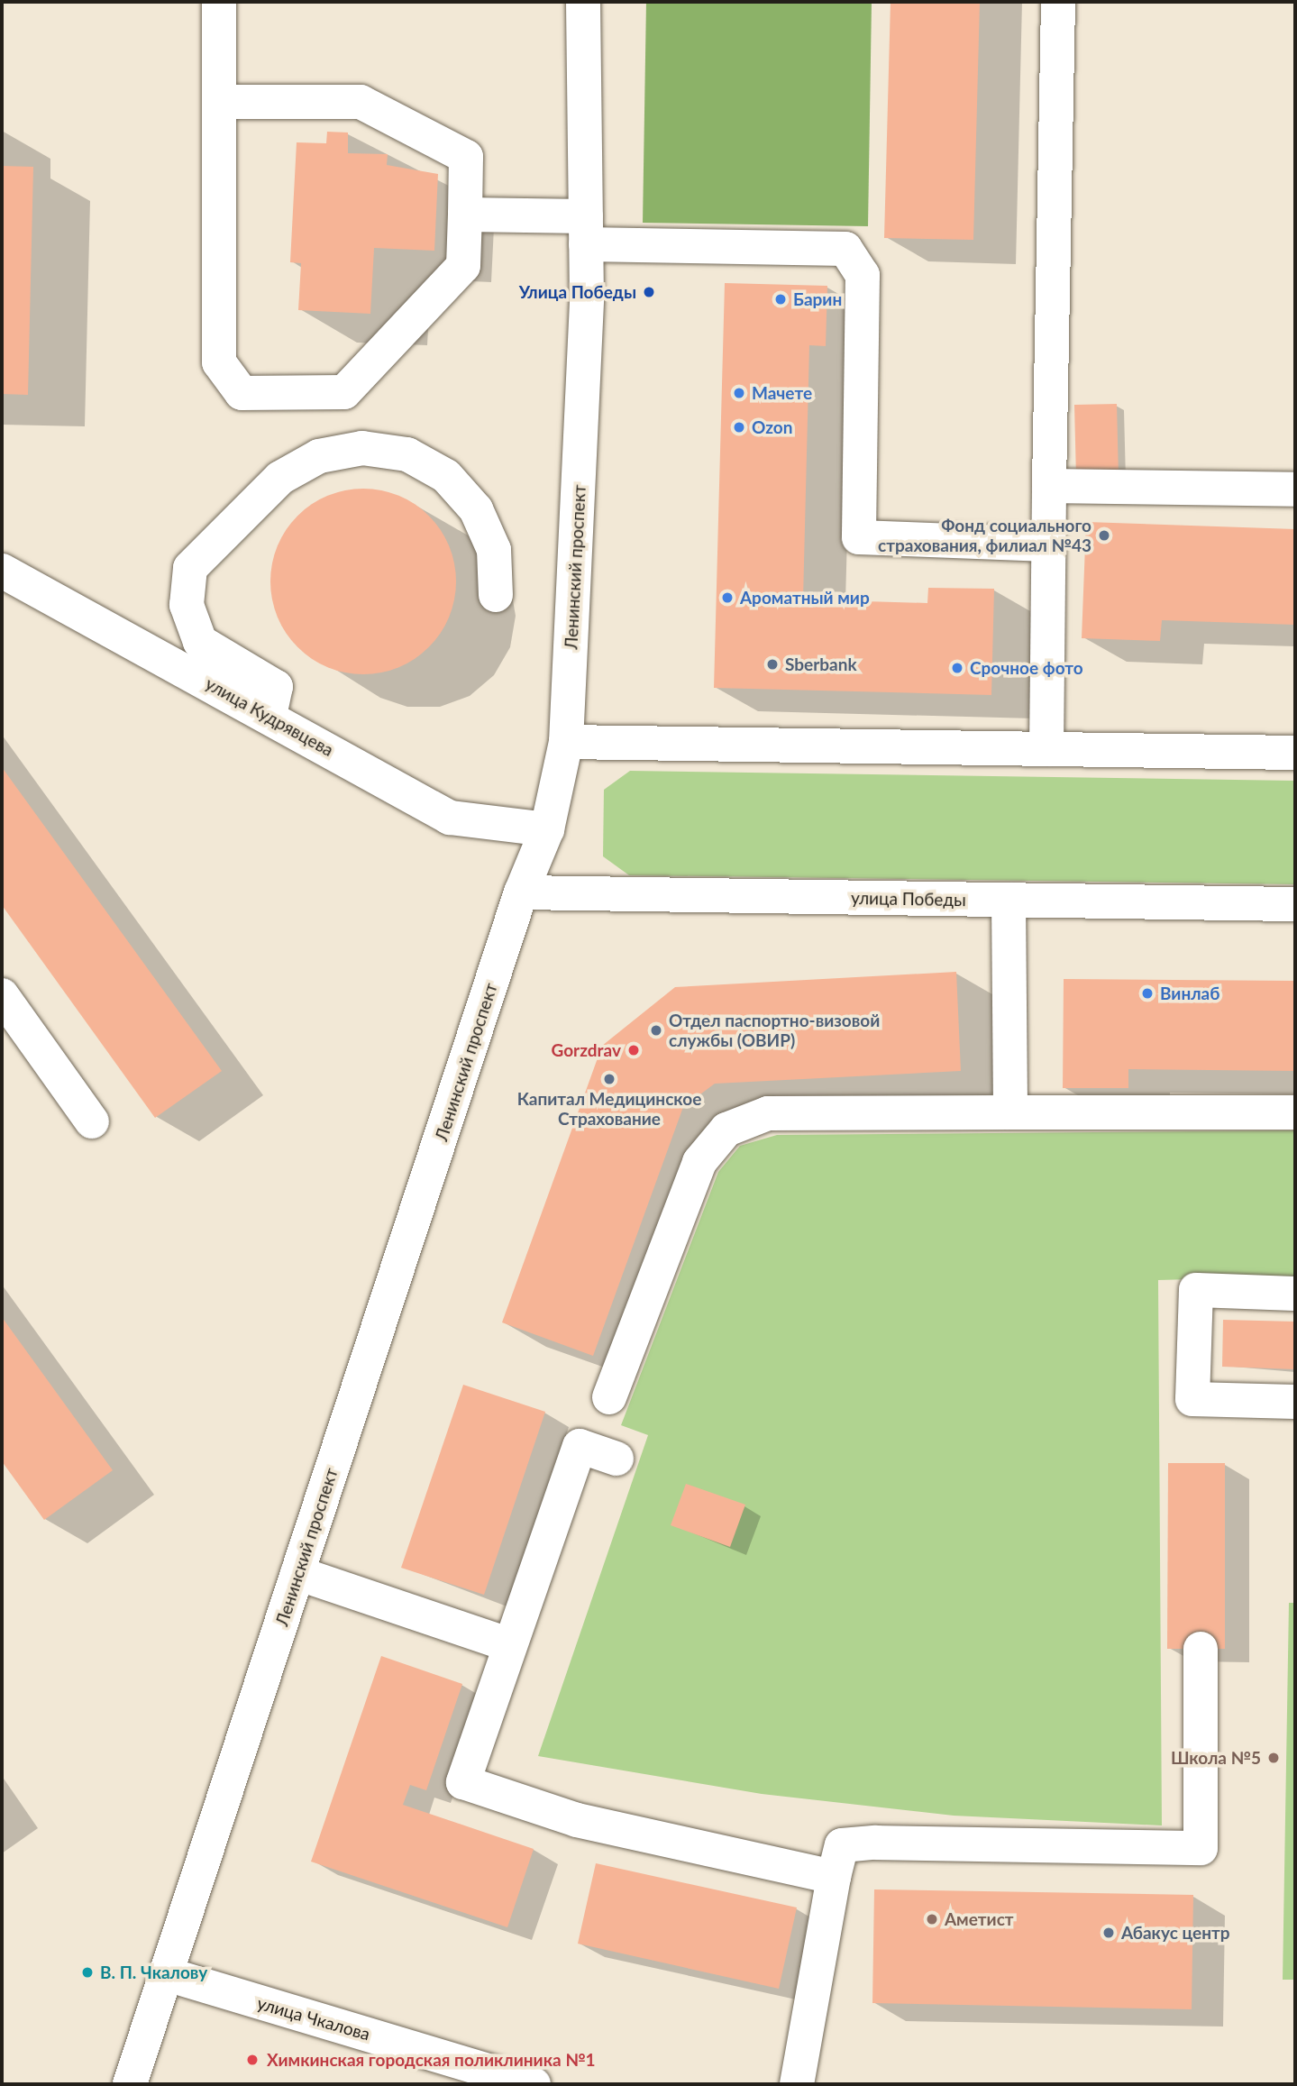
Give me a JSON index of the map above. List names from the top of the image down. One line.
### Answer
{"streets":{"main road":["Ленинский проспект","улица Кудрявцева","улица Победы","улица Чкалова"]},"crossings":[["Ленинский проспект","улица Кудрявцева"],["Ленинский проспект","улица Победы"],["Ленинский проспект","улица Чкалова"]],"places":["Улица Победы","Барин","Мачете","Ozon","Фонд социального страхования, филиал №43","Ароматный мир","Sberbank","Срочное фото","Винлаб","Отдел паспортно-визовой службы (ОВИР)","Gorzdrav","Капитал Медицинское Страхование","Школа №5","Аметист","Абакус центр","В. П. Чкалову","Химкинская городская поликлиника №1"]}
